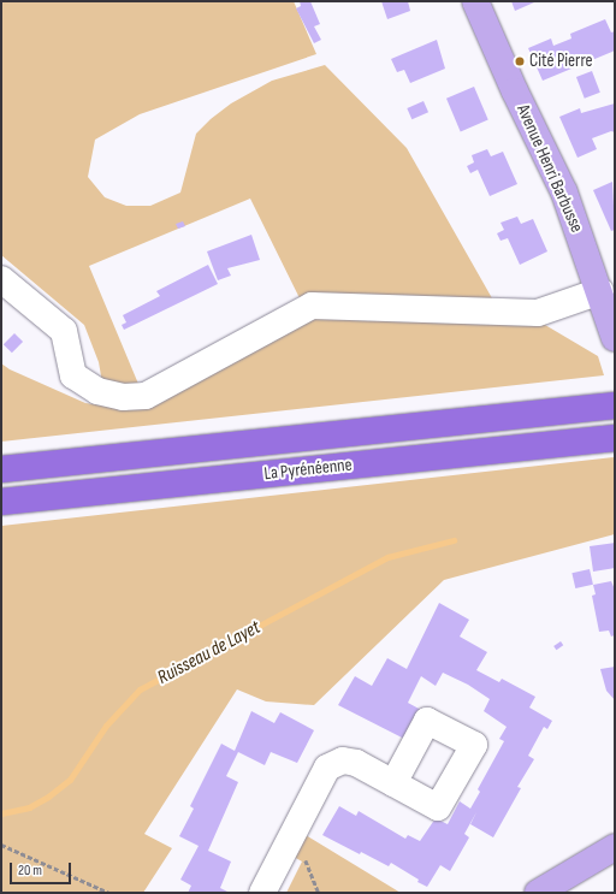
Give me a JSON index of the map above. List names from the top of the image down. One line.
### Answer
{"streets":{"highway":["La Pyrénéenne"],"main road":["Avenue Henri Barbusse"]},"water":["Ruisseau de Layet"],"places":["Cité Pierre"],"scale_bar":"20 m"}
